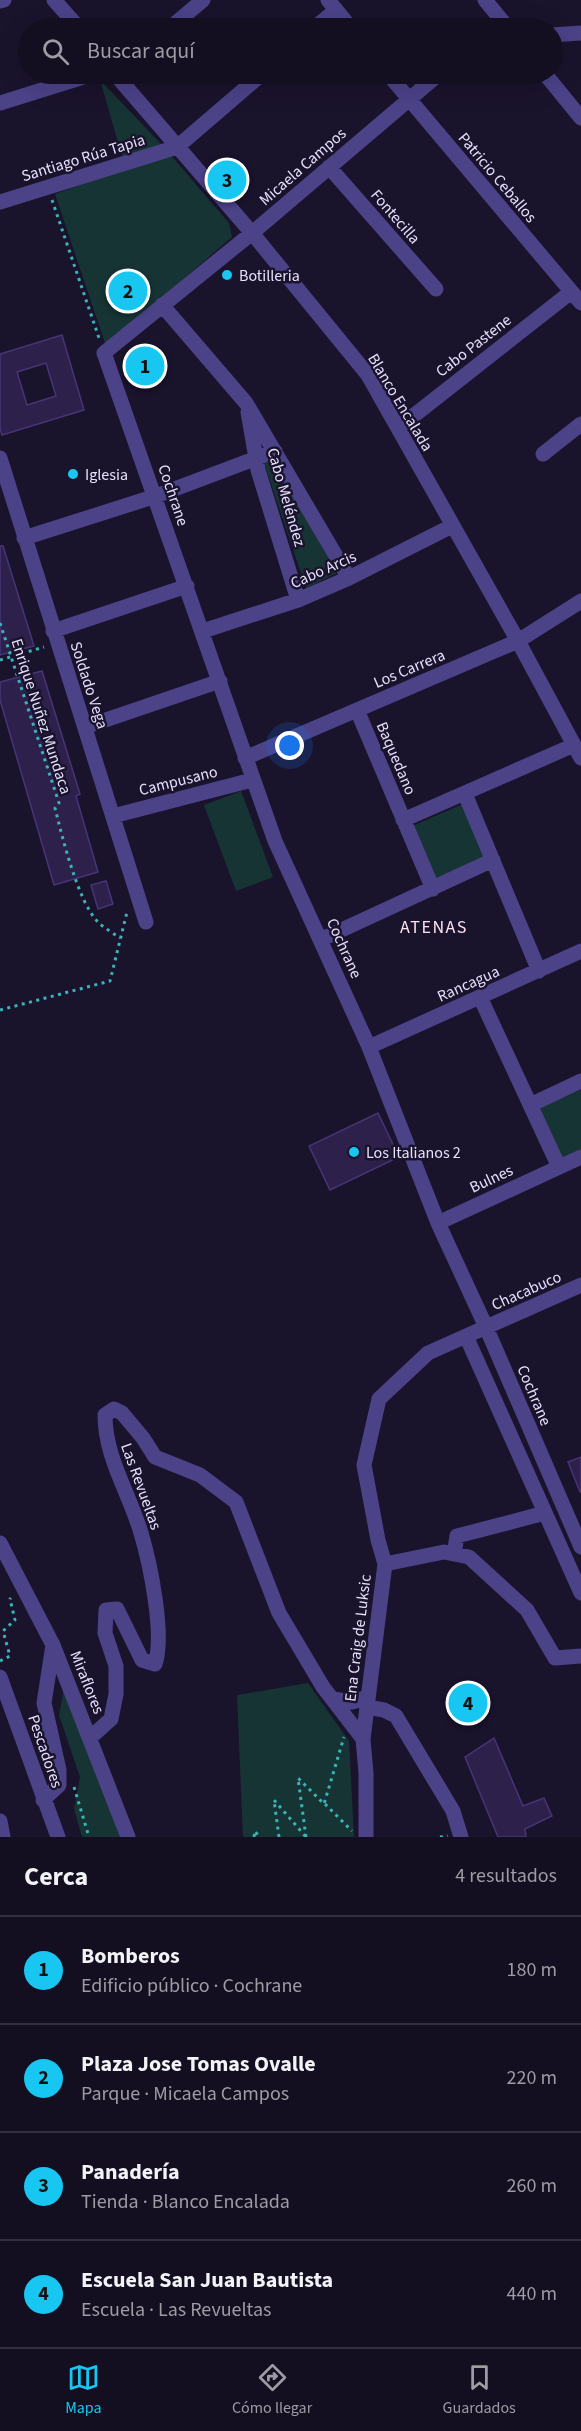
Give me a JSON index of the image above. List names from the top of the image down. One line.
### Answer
{"streets":{"street":["Santiago Rúa Tapia","Micaela Campos","Patricio Ceballos","Fontecilla","Cabo Pastene","Blanco Encalada","Cochrane","Cabo Meléndez","Cabo Arcis","Los Carrera","Soldado Vega","Baquedano","Campusano","Rancagua","Bulnes","Chacabuco","Las Revueltas","Ena Craig de Luksic","Miraflores","Pescadores"],"path":["Enrique Nuñez Mundaca"]},"crossings":[["Santiago Rúa Tapia","Blanco Encalada"],["Micaela Campos","Patricio Ceballos"],["Micaela Campos","Fontecilla"],["Micaela Campos","Blanco Encalada"],["Micaela Campos","Cochrane"],["Micaela Campos","Cabo Meléndez"],["Patricio Ceballos","Cabo Pastene"],["Cabo Pastene","Blanco Encalada"],["Blanco Encalada","Cabo Arcis"],["Blanco Encalada","Los Carrera"],["Blanco Encalada","Baquedano"],["Cochrane","Cabo Arcis"],["Cochrane","Los Carrera"],["Cochrane","Campusano"],["Cochrane","Rancagua"],["Cochrane","Bulnes"],["Cochrane","Chacabuco"],["Cochrane","Ena Craig de Luksic"],["Cabo Meléndez","Cabo Arcis"],["Los Carrera","Baquedano"],["Soldado Vega","Campusano"],["Chacabuco","Ena Craig de Luksic"],["Las Revueltas","Ena Craig de Luksic"],["Las Revueltas","Miraflores"]],"districts":["ATENAS"],"places":["Botilleria","Iglesia","Los Italianos 2"],"page":{"search":"Buscar aquí","pins":["3","2","1","4"],"heading":["Cerca","4 resultados"],"list":[{"mark":"1","name":"Bomberos","note":"Edificio público · Cochrane","value":"180 m"},{"mark":"2","name":"Plaza Jose Tomas Ovalle","note":"Parque · Micaela Campos","value":"220 m"},{"mark":"3","name":"Panadería","note":"Tienda · Blanco Encalada","value":"260 m"},{"mark":"4","name":"Escuela San Juan Bautista","note":"Escuela · Las Revueltas","value":"440 m"}],"nav":["Mapa","Cómo llegar","Guardados"]}}
